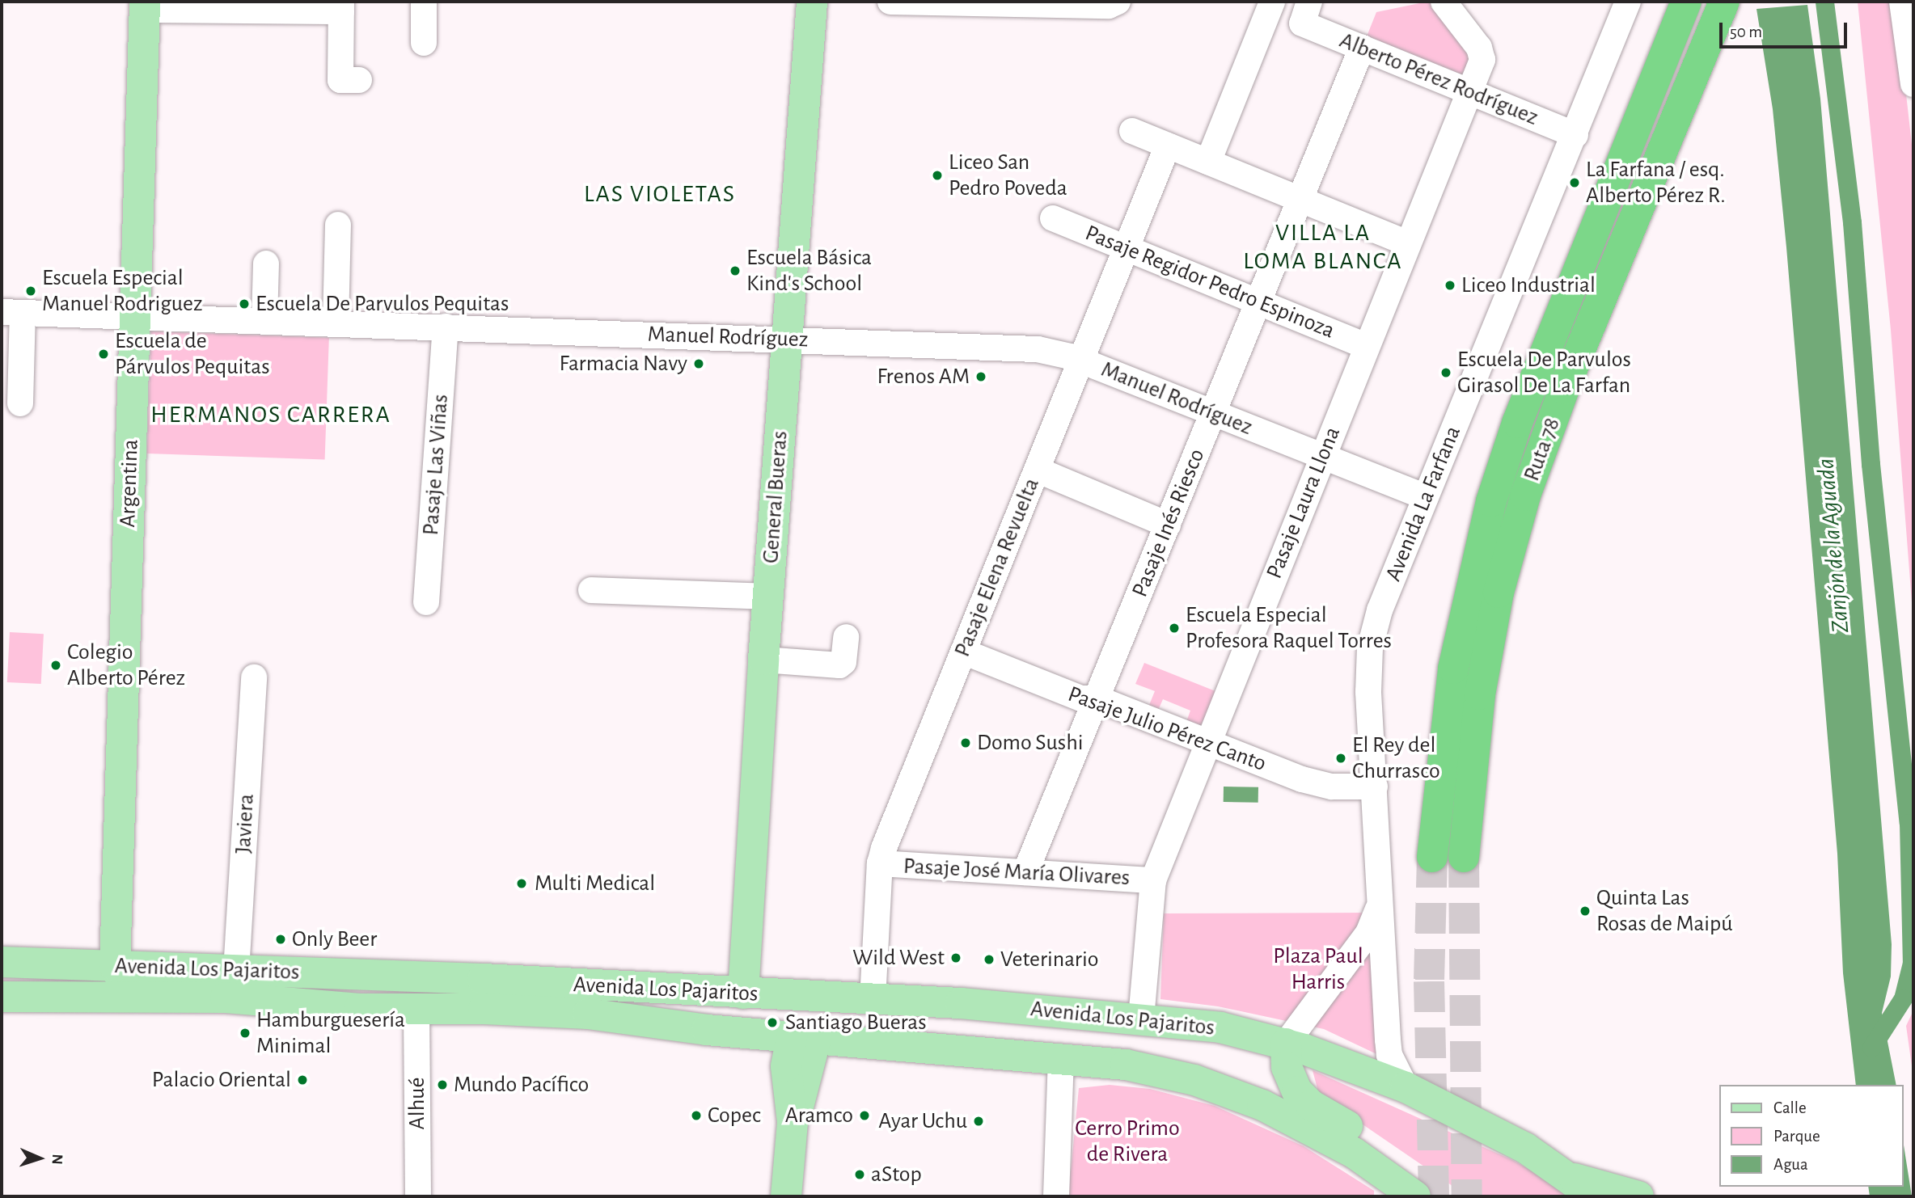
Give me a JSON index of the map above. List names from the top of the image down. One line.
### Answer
{"streets":{"highway":["Ruta 78"],"main road":["Argentina","General Bueras","Avenida Los Pajaritos"],"street":["Alberto Pérez Rodríguez","Pasaje Regidor Pedro Espinoza","Manuel Rodríguez","Pasaje Las Viñas","Pasaje Laura Llona","Avenida La Farfana","Pasaje Inés Riesco","Pasaje Elena Revuelta","Pasaje Julio Pérez Canto","Javiera","Pasaje José María Olivares","Alhué"]},"crossings":[["Alberto Pérez Rodríguez","Pasaje Laura Llona"],["Alberto Pérez Rodríguez","Avenida La Farfana"],["Alberto Pérez Rodríguez","Pasaje Inés Riesco"],["Pasaje Regidor Pedro Espinoza","Pasaje Laura Llona"],["Pasaje Regidor Pedro Espinoza","Pasaje Inés Riesco"],["Pasaje Regidor Pedro Espinoza","Pasaje Elena Revuelta"],["Manuel Rodríguez","Pasaje Las Viñas"],["Manuel Rodríguez","Argentina"],["Manuel Rodríguez","General Bueras"],["Manuel Rodríguez","Pasaje Laura Llona"],["Manuel Rodríguez","Avenida La Farfana"],["Manuel Rodríguez","Pasaje Inés Riesco"],["Manuel Rodríguez","Pasaje Elena Revuelta"],["Argentina","Avenida Los Pajaritos"],["General Bueras","Avenida Los Pajaritos"],["Pasaje Laura Llona","Pasaje Julio Pérez Canto"],["Pasaje Laura Llona","Pasaje José María Olivares"],["Pasaje Laura Llona","Avenida Los Pajaritos"],["Avenida La Farfana","Pasaje Julio Pérez Canto"],["Avenida La Farfana","Avenida Los Pajaritos"],["Pasaje Inés Riesco","Pasaje Julio Pérez Canto"],["Pasaje Inés Riesco","Pasaje José María Olivares"],["Pasaje Elena Revuelta","Pasaje Julio Pérez Canto"],["Pasaje Elena Revuelta","Pasaje José María Olivares"],["Pasaje Elena Revuelta","Avenida Los Pajaritos"],["Javiera","Avenida Los Pajaritos"],["Avenida Los Pajaritos","Alhué"]],"districts":["LAS VIOLETAS","VILLA LA LOMA BLANCA","HERMANOS CARRERA"],"water":["Zanjón de la Aguada"],"parks":["Plaza Paul Harris","Cerro Primo de Rivera"],"places":["Liceo San Pedro Poveda","La Farfana / esq. Alberto Pérez R.","Escuela Básica Kind's School","Liceo Industrial","Escuela Especial Manuel Rodriguez","Escuela De Parvulos Pequitas","Escuela de Párvulos Pequitas","Farmacia Navy","Escuela De Parvulos Girasol De La Farfan","Frenos AM","Escuela Especial Profesora Raquel Torres","Colegio Alberto Pérez","Domo Sushi","El Rey del Churrasco","Multi Medical","Quinta Las Rosas de Maipú","Only Beer","Wild West","Veterinario","Santiago Bueras","Hamburguesería Minimal","Palacio Oriental","Mundo Pacífico","Copec","Aramco","Ayar Uchu","aStop"],"legend":["Calle","Parque","Agua"],"scale_bar":"50 m","north":"right"}
